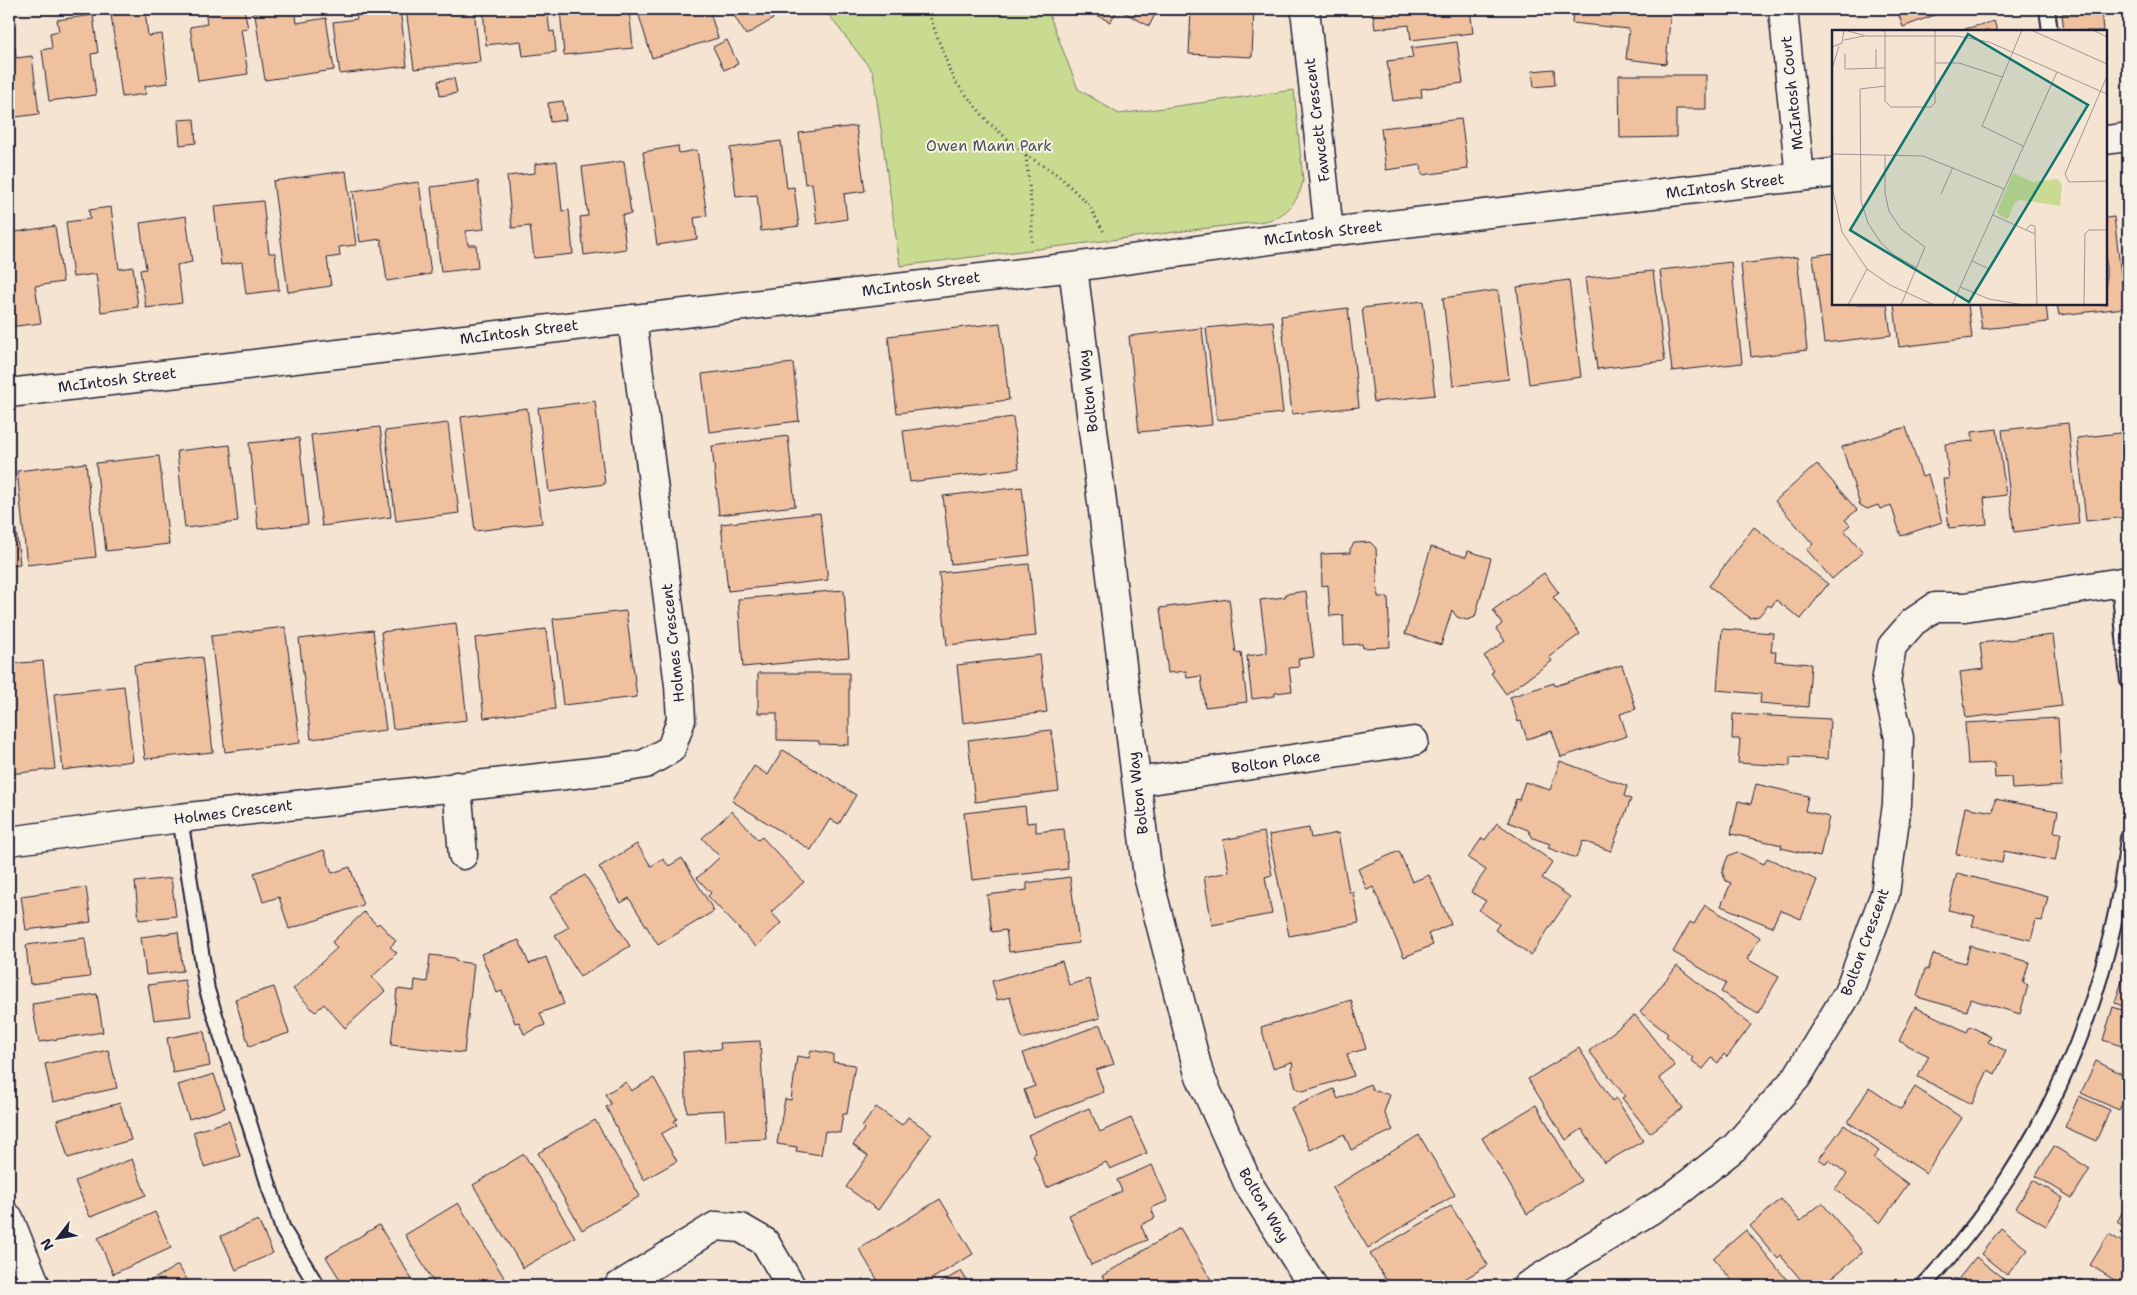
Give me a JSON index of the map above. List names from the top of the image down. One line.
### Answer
{"streets":{"street":["McIntosh Court","Fawcett Crescent","McIntosh Street","Bolton Way","Holmes Crescent","Bolton Place","Bolton Crescent"]},"crossings":[["McIntosh Court","McIntosh Street"],["Fawcett Crescent","McIntosh Street"],["McIntosh Street","Bolton Way"],["McIntosh Street","Holmes Crescent"],["Bolton Way","Bolton Place"]],"parks":["Owen Mann Park"],"north":"bottom left"}
